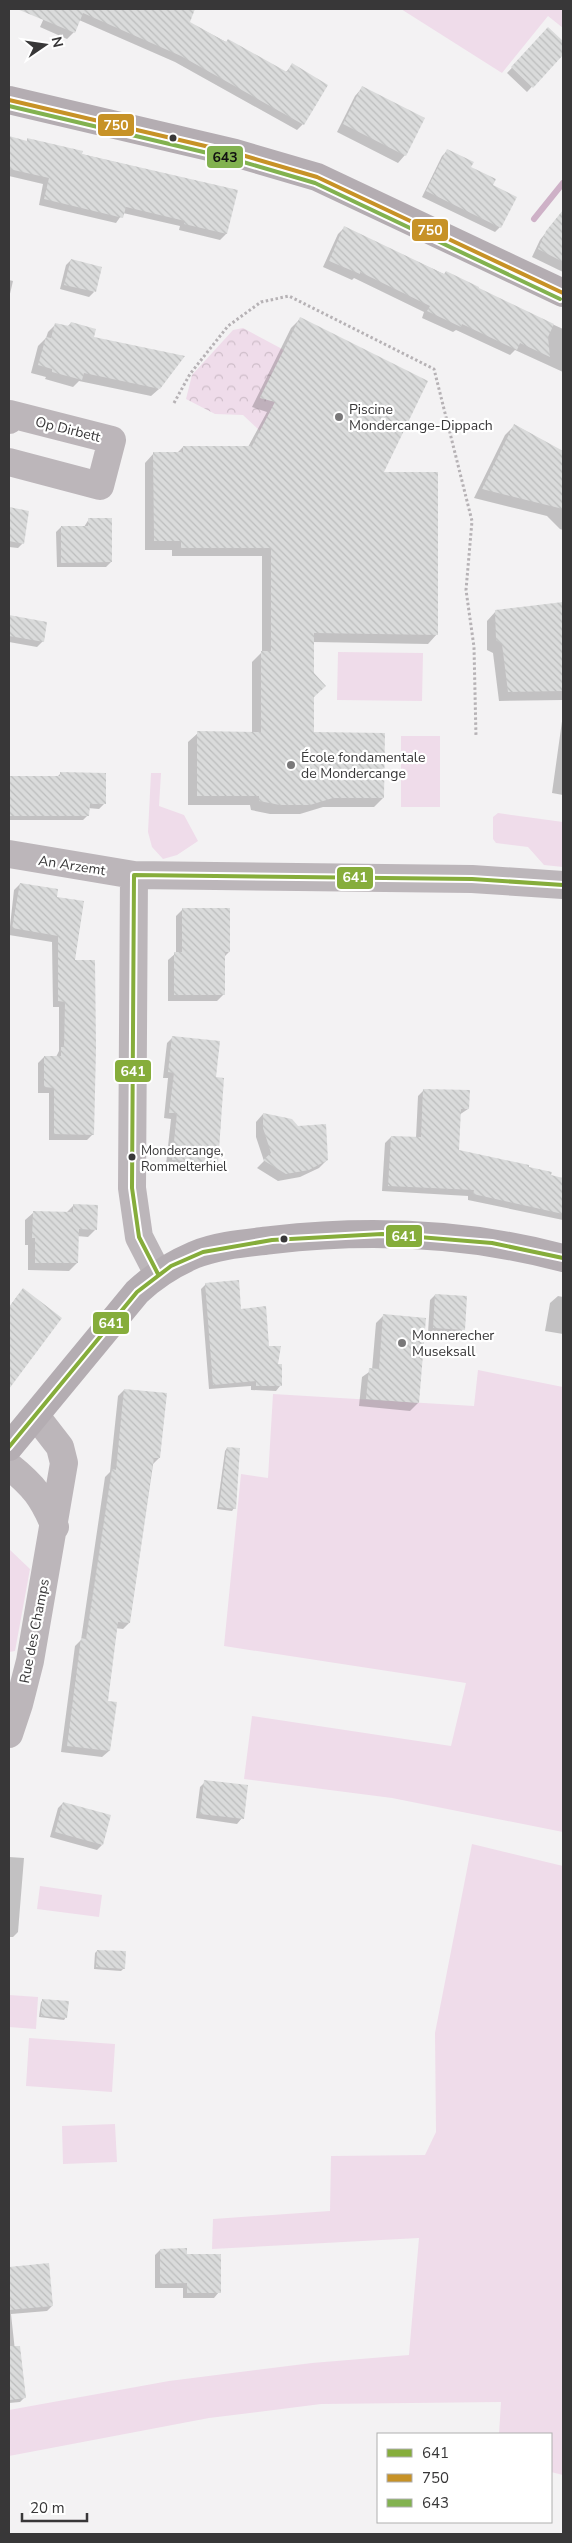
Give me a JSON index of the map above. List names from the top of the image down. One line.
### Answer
{"streets":{"street":["Op Dirbett","An Arzemt","Rue des Champs"]},"places":["Piscine Mondercange-Dippach","École fondamentale de Mondercange","Mondercange, Rommelterhiel","Monnerecher Museksall"],"lines":["transit line 750","transit line 643","transit line 641"],"legend":["641","750","643"],"scale_bar":"20 m","north":"right"}
